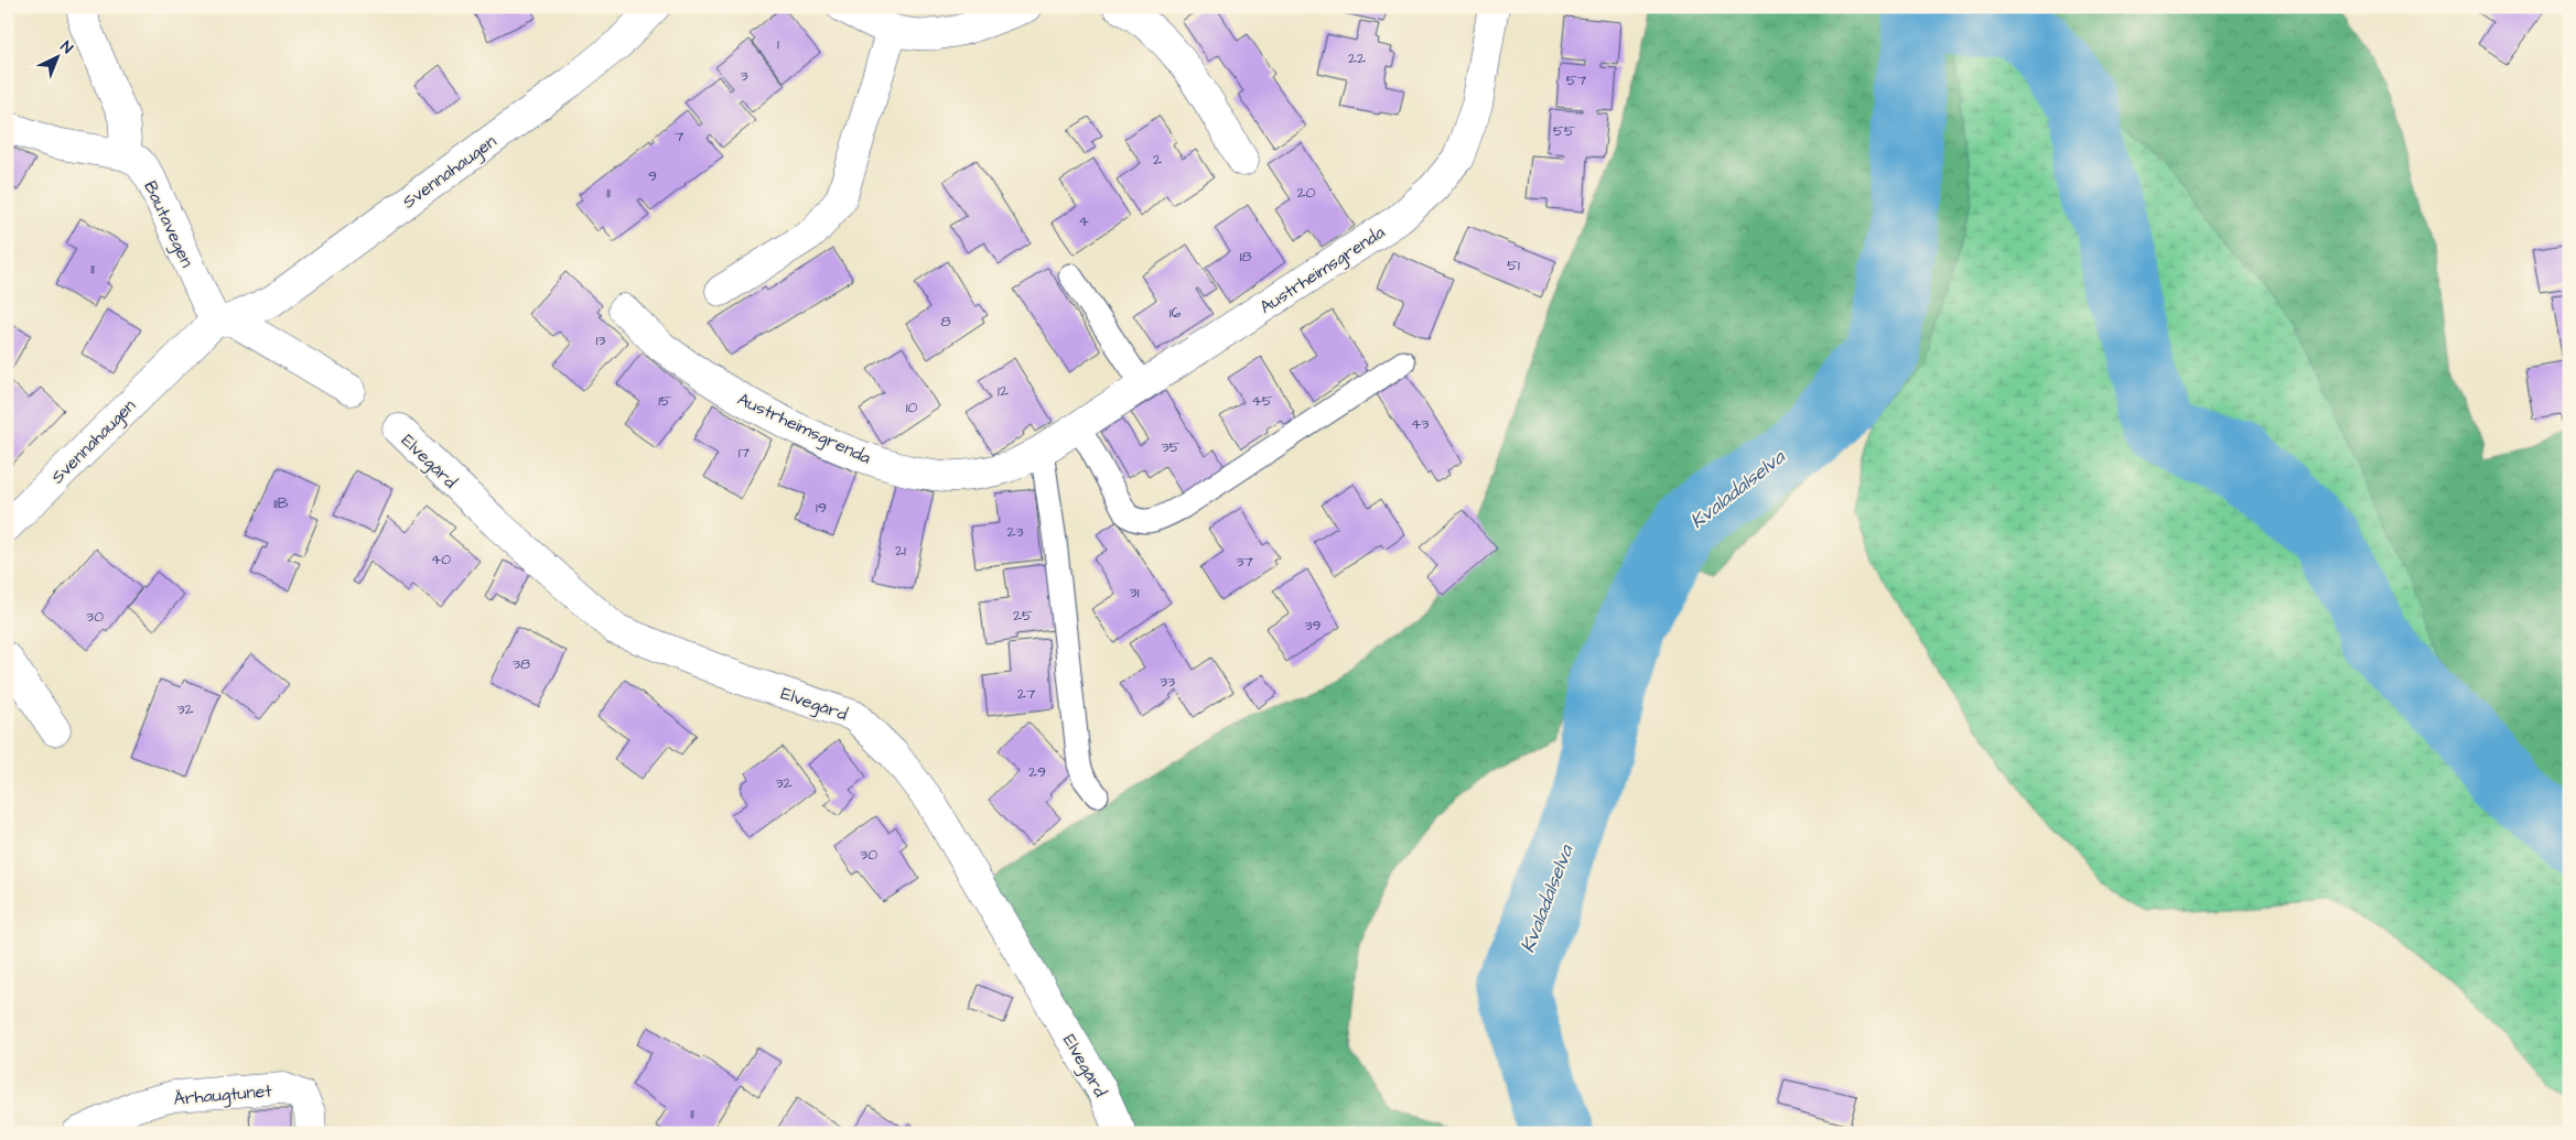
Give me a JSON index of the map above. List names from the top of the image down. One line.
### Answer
{"streets":{"street":["Svennahaugen","Bautavegen","Austrheimsgrenda","Elvegård","Århaugtunet"]},"crossings":[["Svennahaugen","Bautavegen"]],"water":["Kvaladalselva"],"house_numbers":["1","22","3","57","55","7","2","9","11","20","4","18","51","11","16","8","13","12","15","45","10","43","35","17","11B","19","23","21","40","37","31","25","30","39","38","33","27","32","29","32","30","11"],"north":"top right"}
